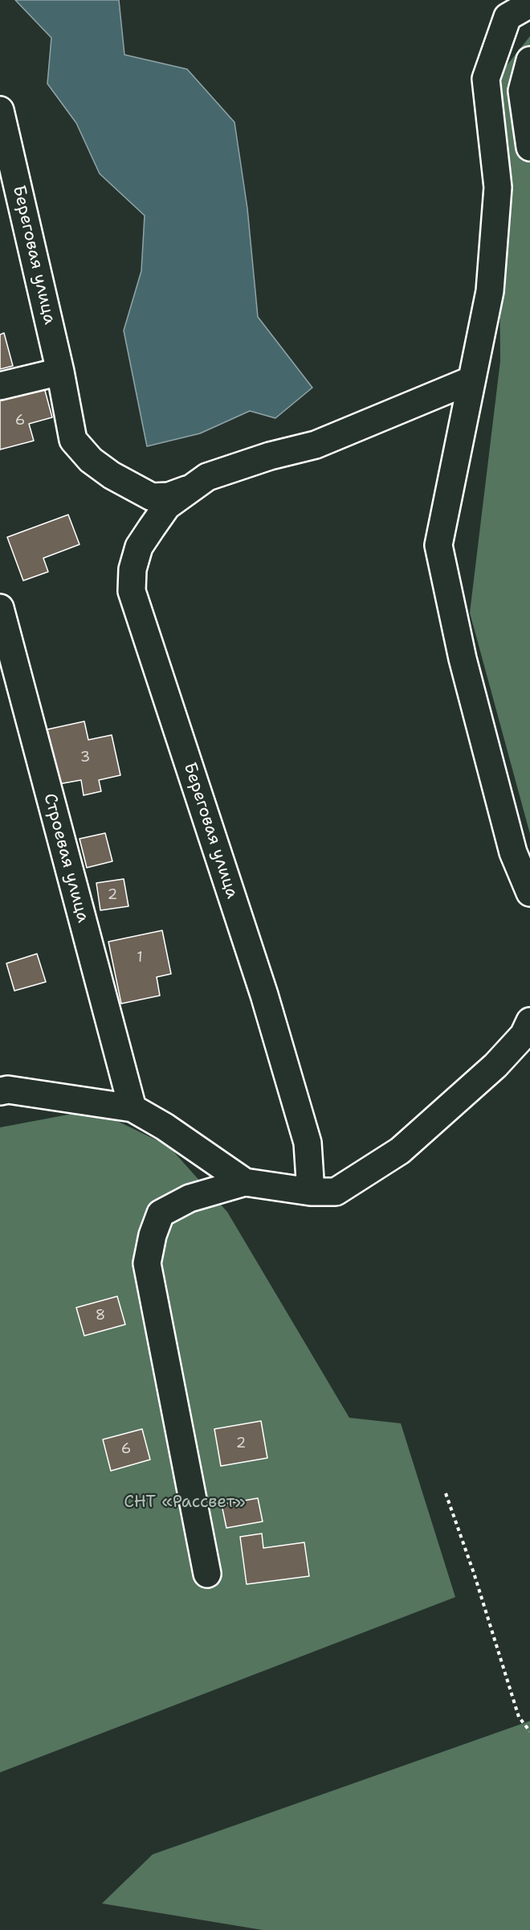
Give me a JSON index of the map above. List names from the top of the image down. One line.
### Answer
{"streets":{"street":["Береговая улица","Строевая улица"]},"parks":["СНТ «Рассвет»"],"house_numbers":["6","3","2","1","8","2","6"]}
